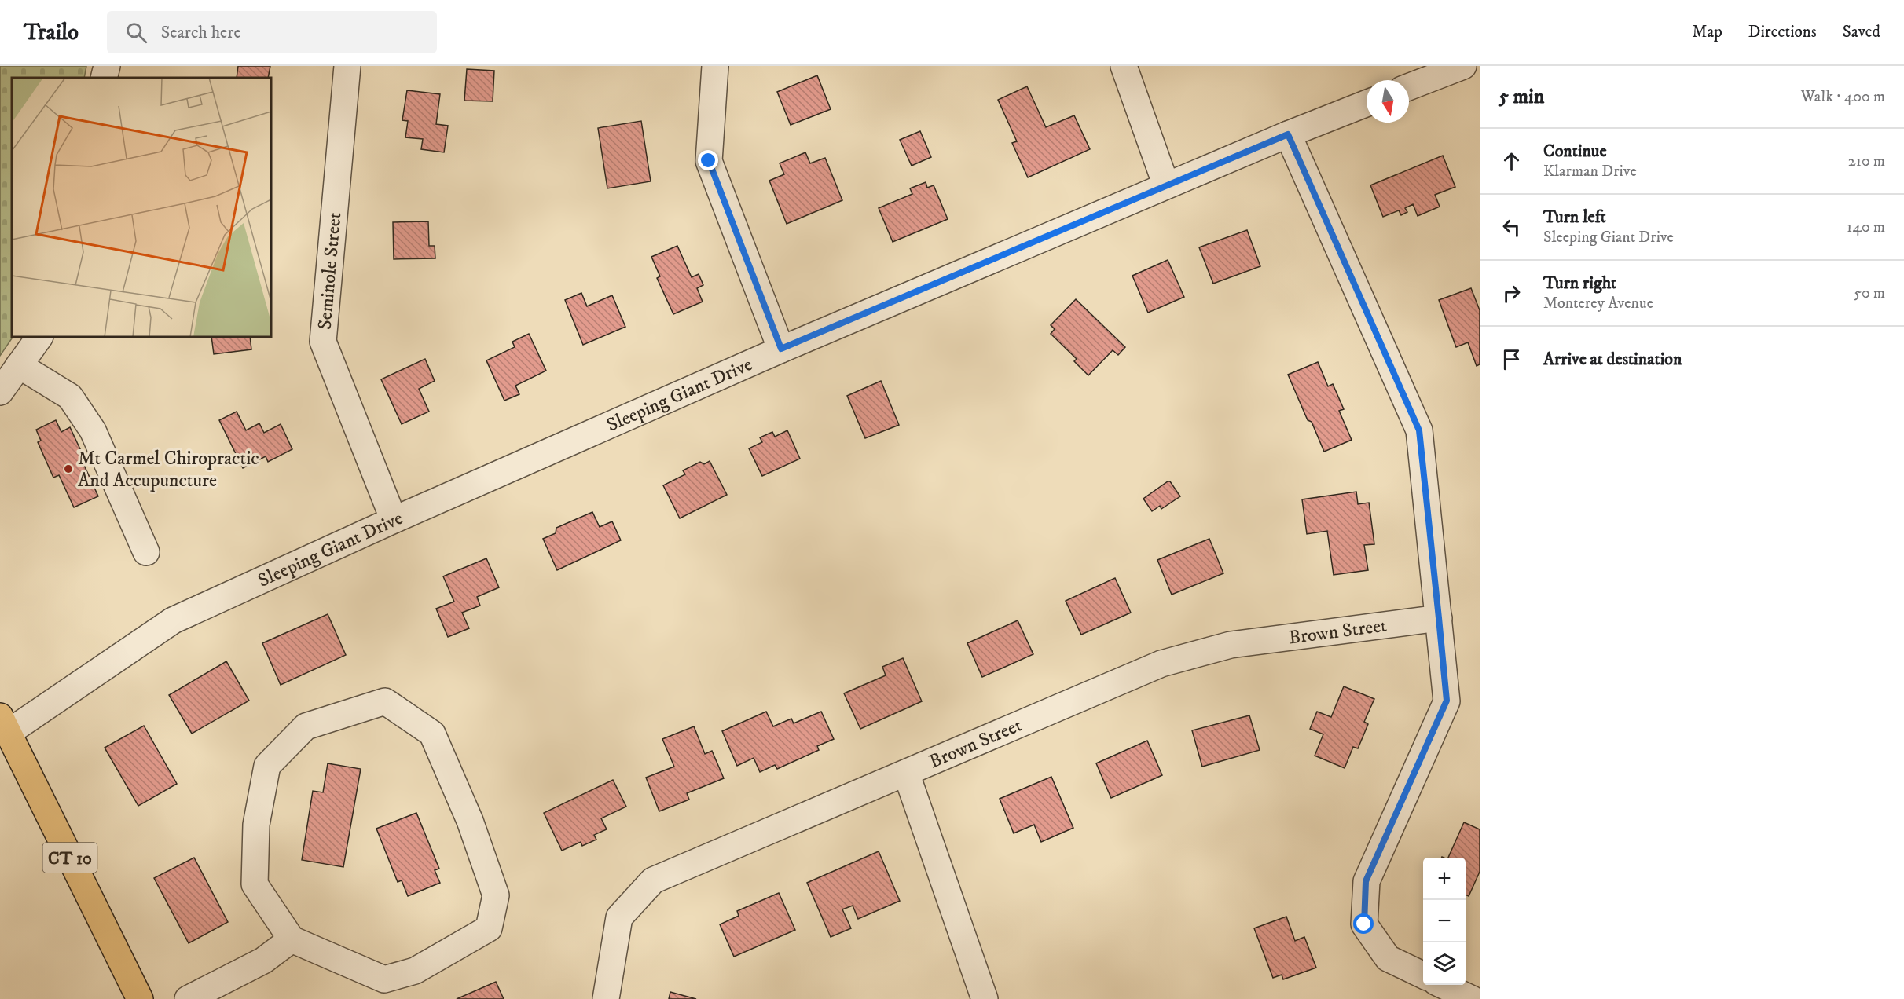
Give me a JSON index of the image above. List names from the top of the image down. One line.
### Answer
{"streets":{"highway":["CT 10"],"street":["Seminole Street","Sleeping Giant Drive","Brown Street"]},"crossings":[["Seminole Street","Sleeping Giant Drive"],["Sleeping Giant Drive","CT 10"]],"places":["Mt Carmel Chiropractic And Accupuncture"],"north":"bottom","page":{"header":"Trailo","search":"Search here","nav":["Map","Directions","Saved"],"heading":["5 min","Walk · 400 m"],"list":[["Continue","Klarman Drive","210 m"],["Turn left","Sleeping Giant Drive","140 m"],["Turn right","Monterey Avenue","50 m"],"Arrive at destination"],"map_buttons":["+","−"]}}
